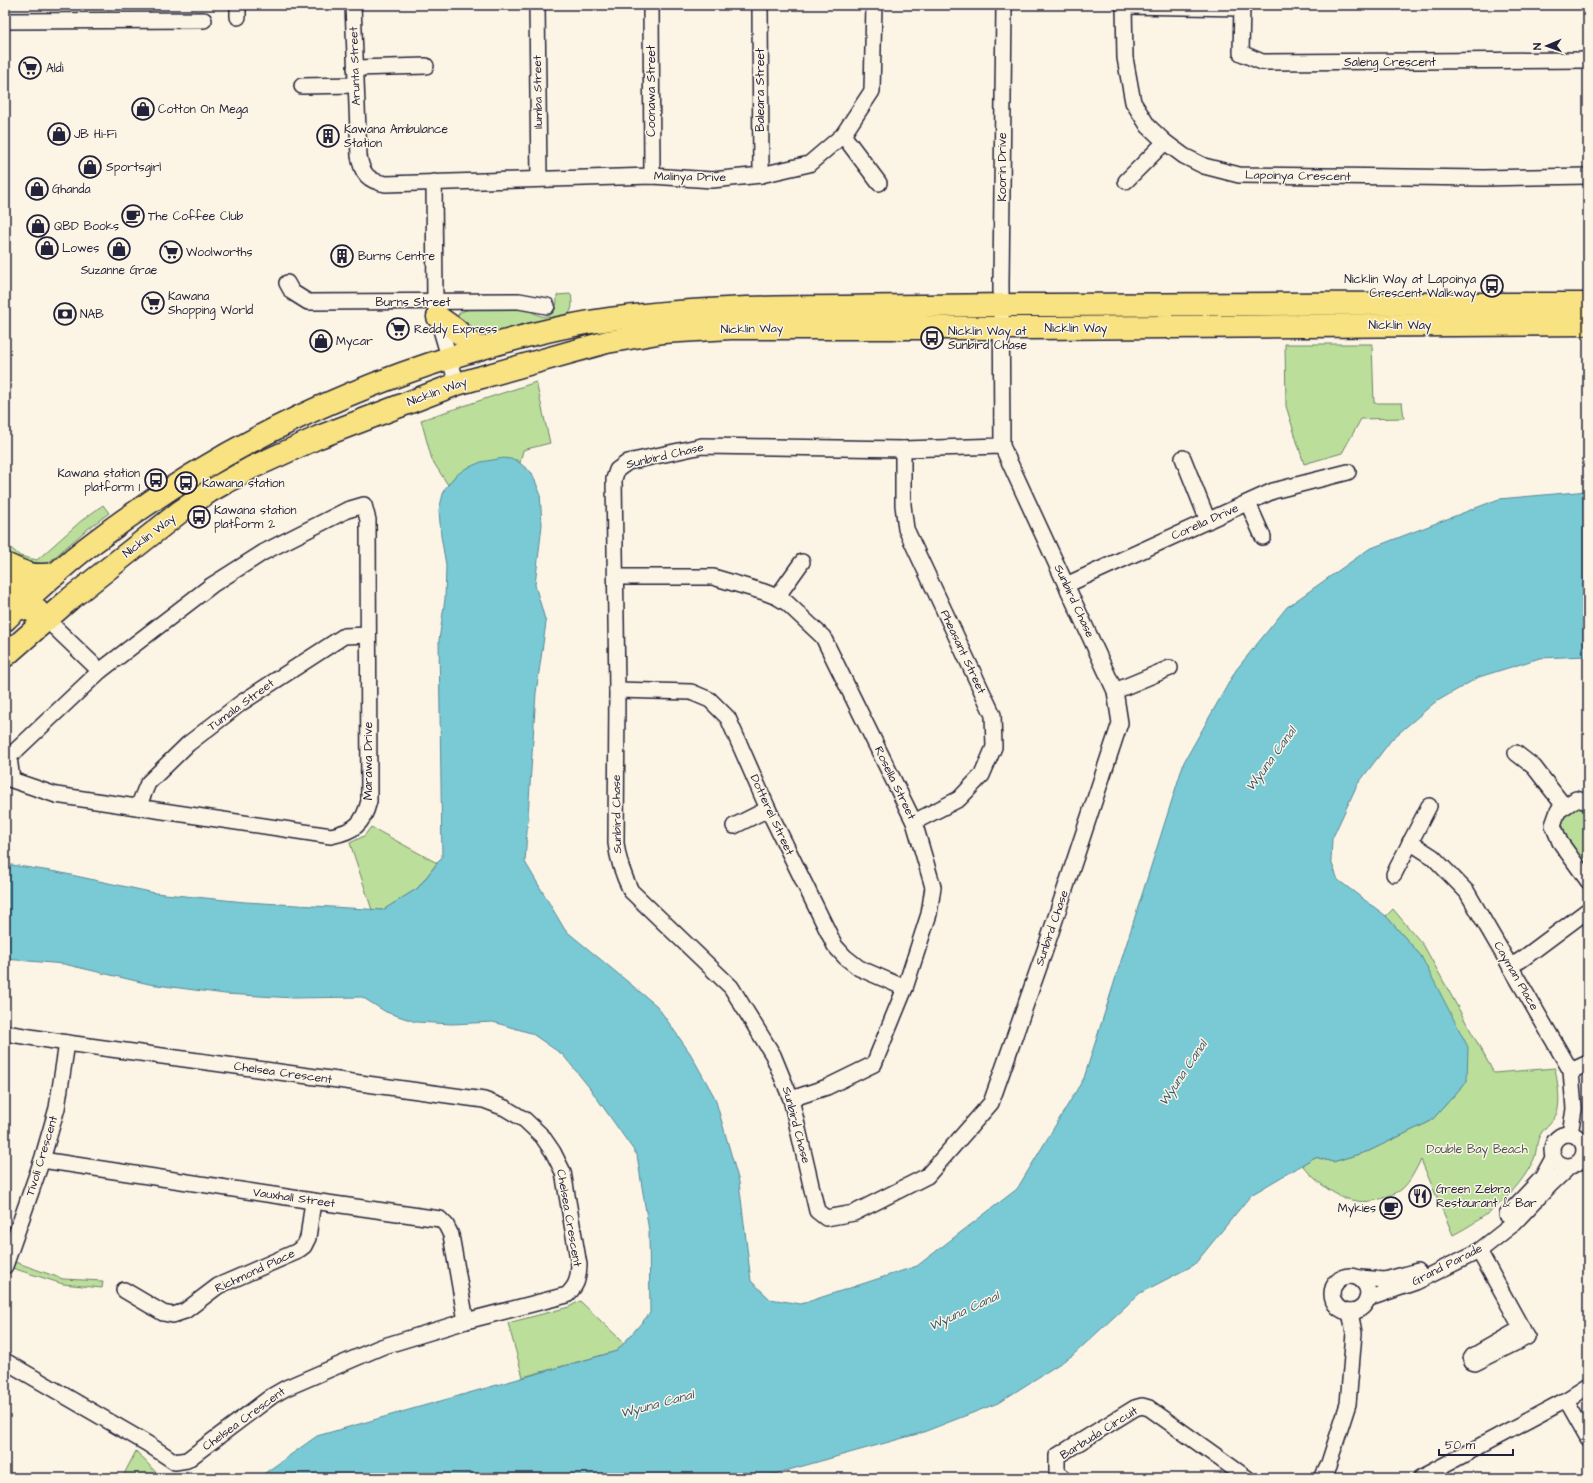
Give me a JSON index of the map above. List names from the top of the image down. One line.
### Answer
{"streets":{"highway":["Nicklin Way"],"street":["Saleng Crescent","Arunta Street","Baleara Street","Coonawa Street","Ilumba Street","Koorin Drive","Lapoinya Crescent","Malinya Drive","Burns Street","Sunbird Chase","Corella Drive","Pheasant Street","Tumala Street","Marawa Drive","Rosella Street","Dotterel Street","Cayman Place","Chelsea Crescent","Tivoli Crescent","Vauxhall Street","Grand Parade","Richmond Place","Barbuda Circuit"]},"crossings":[["Arunta Street","Malinya Drive"],["Baleara Street","Malinya Drive"],["Coonawa Street","Malinya Drive"],["Ilumba Street","Malinya Drive"],["Koorin Drive","Nicklin Way"],["Koorin Drive","Sunbird Chase"],["Nicklin Way","Sunbird Chase"],["Sunbird Chase","Corella Drive"],["Sunbird Chase","Pheasant Street"],["Sunbird Chase","Rosella Street"],["Sunbird Chase","Dotterel Street"],["Pheasant Street","Rosella Street"],["Tumala Street","Marawa Drive"],["Rosella Street","Dotterel Street"],["Cayman Place","Grand Parade"],["Chelsea Crescent","Tivoli Crescent"],["Chelsea Crescent","Vauxhall Street"],["Tivoli Crescent","Vauxhall Street"],["Vauxhall Street","Richmond Place"]],"water":["Wyuna Canal"],"parks":["Double Bay Beach"],"places":{"supermarket":["Aldi","Woolworths","Kawana Shopping World","Reddy Express"],"shop":["Cotton On Mega","JB Hi-Fi","Sportsgirl","Ghanda","QBD Books","Lowes","Suzanne Grae","Mycar"],"building":["Kawana Ambulance Station","Burns Centre"],"cafe":["The Coffee Club","Mykies"],"bus stop":["Nicklin Way at Lapoinya Crescent Walkway","Nicklin Way at Sunbird Chase","Kawana station platform 1","Kawana station","Kawana station platform 2"],"bank":["NAB"],"restaurant":["Green Zebra Restaurant & Bar"]},"scale_bar":"50 m","north":"left"}
